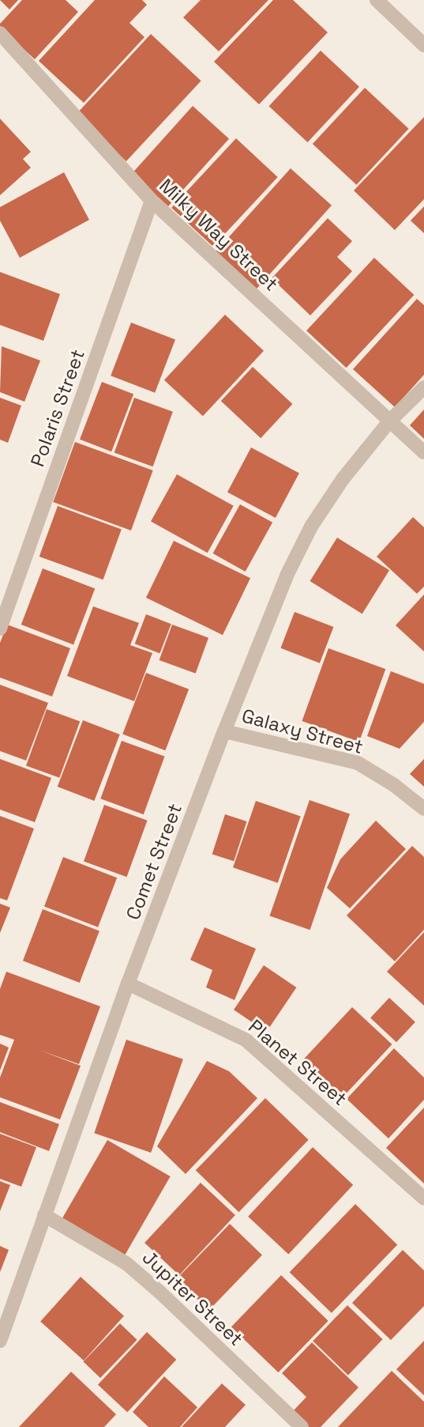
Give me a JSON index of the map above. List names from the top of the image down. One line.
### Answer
{"streets":{"street":["Milky Way Street","Polaris Street","Galaxy Street","Comet Street","Planet Street","Jupiter Street"]},"crossings":[["Milky Way Street","Polaris Street"],["Milky Way Street","Comet Street"],["Galaxy Street","Comet Street"],["Comet Street","Planet Street"],["Comet Street","Jupiter Street"]]}
